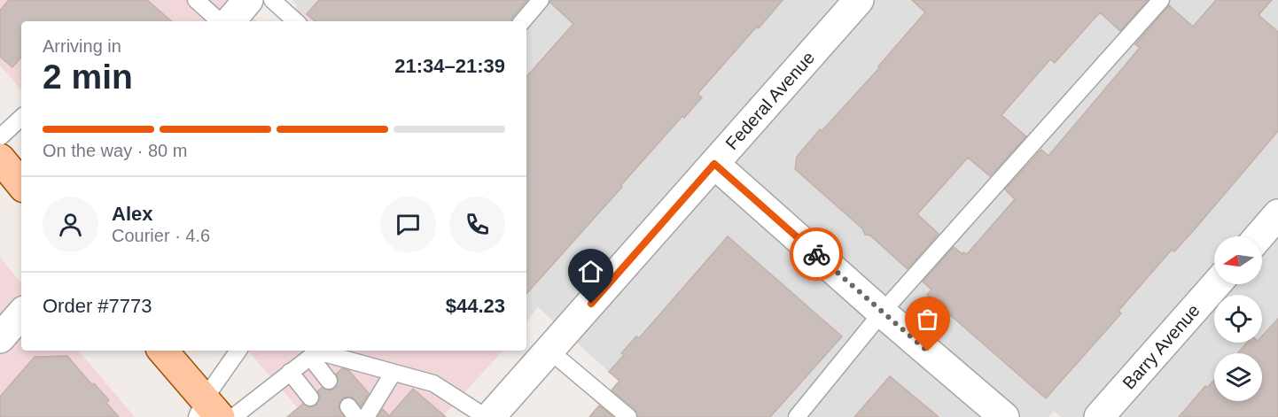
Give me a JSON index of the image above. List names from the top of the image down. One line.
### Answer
{"streets":{"street":["Federal Avenue","Barry Avenue"]},"north":"left","page":{"heading":["2 min","Arriving in","21:34–21:39"],"panel":["Alex","Courier · 4.6","Order #7773","$44.23"],"bar":"On the way · 80 m"}}
